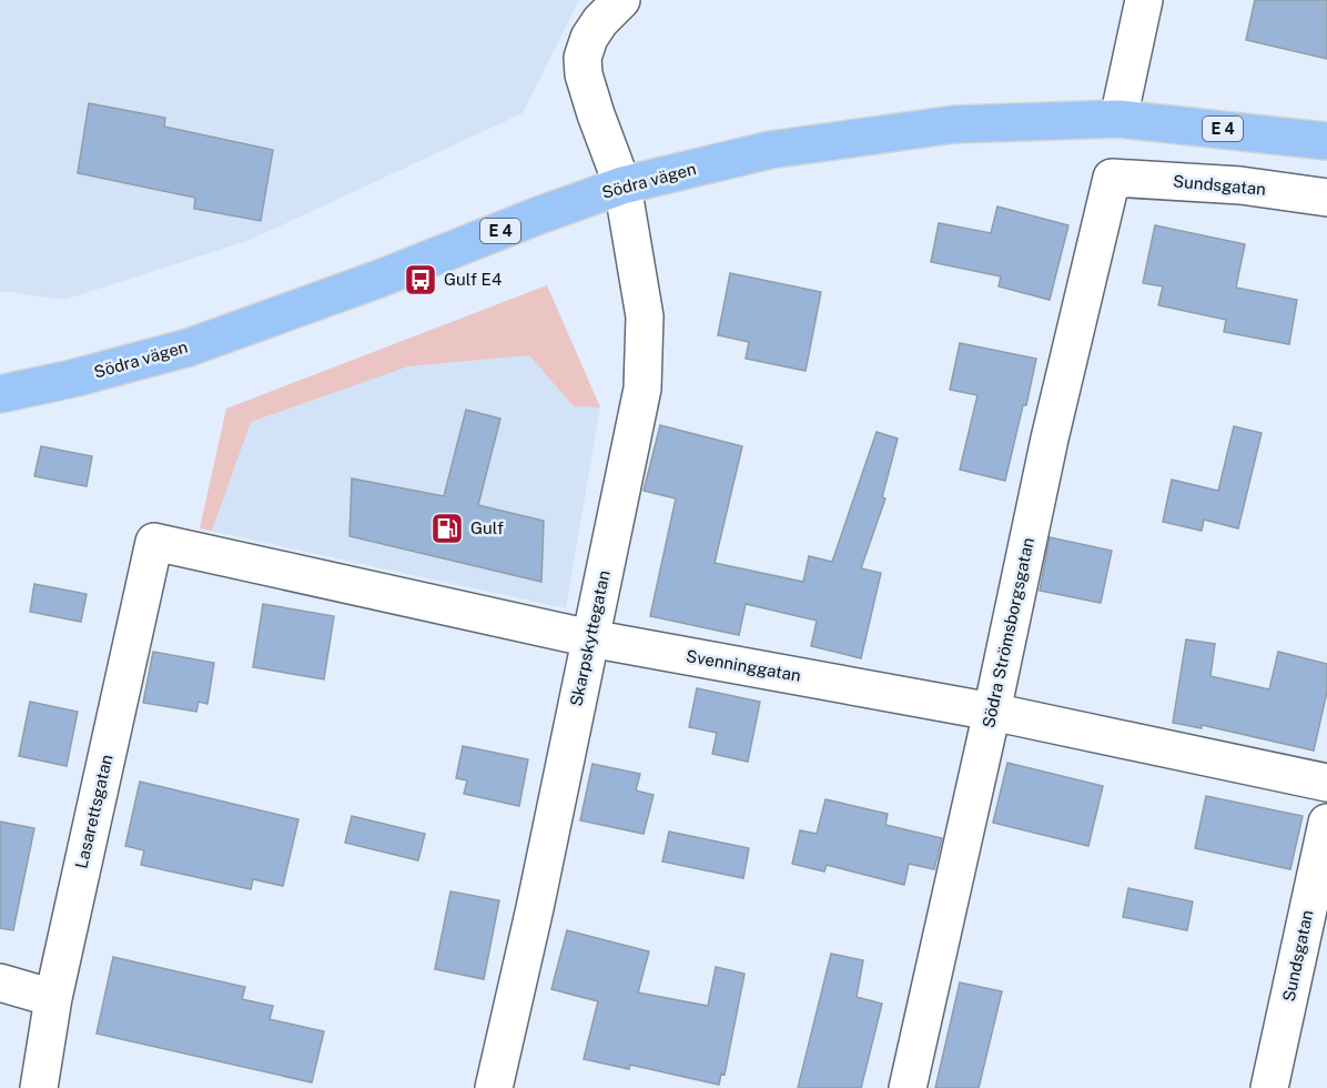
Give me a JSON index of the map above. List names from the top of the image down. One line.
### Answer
{"streets":{"highway":["E 4","Södra vägen"],"street":["Sundsgatan","Södra Strömsborgsgatan","Skarpskyttegatan","Svenninggatan","Lasarettsgatan"]},"crossings":[["Södra vägen","Skarpskyttegatan"],["Sundsgatan","Södra Strömsborgsgatan"],["Södra Strömsborgsgatan","Svenninggatan"],["Skarpskyttegatan","Svenninggatan"],["Svenninggatan","Lasarettsgatan"]],"places":{"bus stop":["Gulf E4"],"fuel station":["Gulf"]}}
